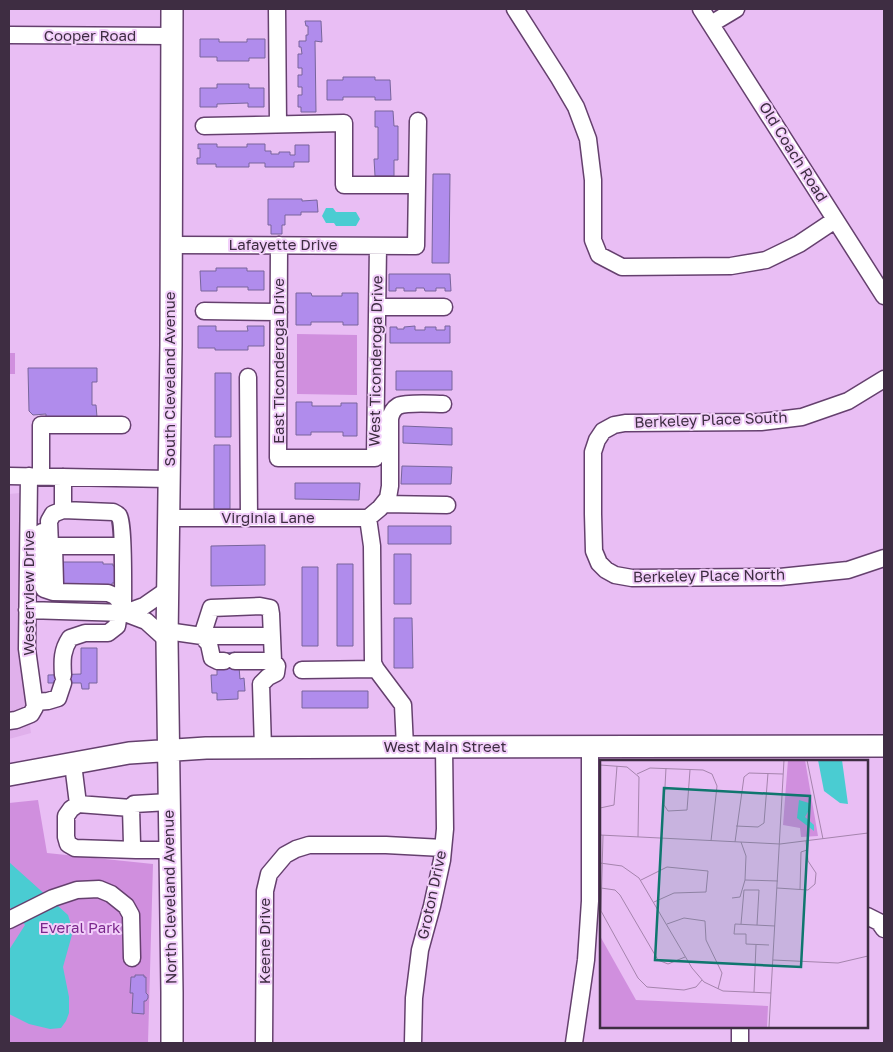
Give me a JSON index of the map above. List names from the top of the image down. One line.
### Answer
{"streets":{"main road":["South Cleveland Avenue","West Main Street","North Cleveland Avenue"],"street":["Cooper Road","Old Coach Road","Lafayette Drive","East Ticonderoga Drive","West Ticonderoga Drive","Berkeley Place South","Virginia Lane","Berkeley Place North","Westerview Drive","Groton Drive","Keene Drive"]},"crossings":[["Cooper Road","South Cleveland Avenue"],["Lafayette Drive","East Ticonderoga Drive"],["Lafayette Drive","West Ticonderoga Drive"],["Lafayette Drive","South Cleveland Avenue"],["East Ticonderoga Drive","West Ticonderoga Drive"],["South Cleveland Avenue","Virginia Lane"],["South Cleveland Avenue","West Main Street"],["South Cleveland Avenue","North Cleveland Avenue"],["Berkeley Place South","Berkeley Place North"],["West Main Street","Groton Drive"],["West Main Street","North Cleveland Avenue"],["Groton Drive","Keene Drive"]],"parks":["Everal Park"]}
